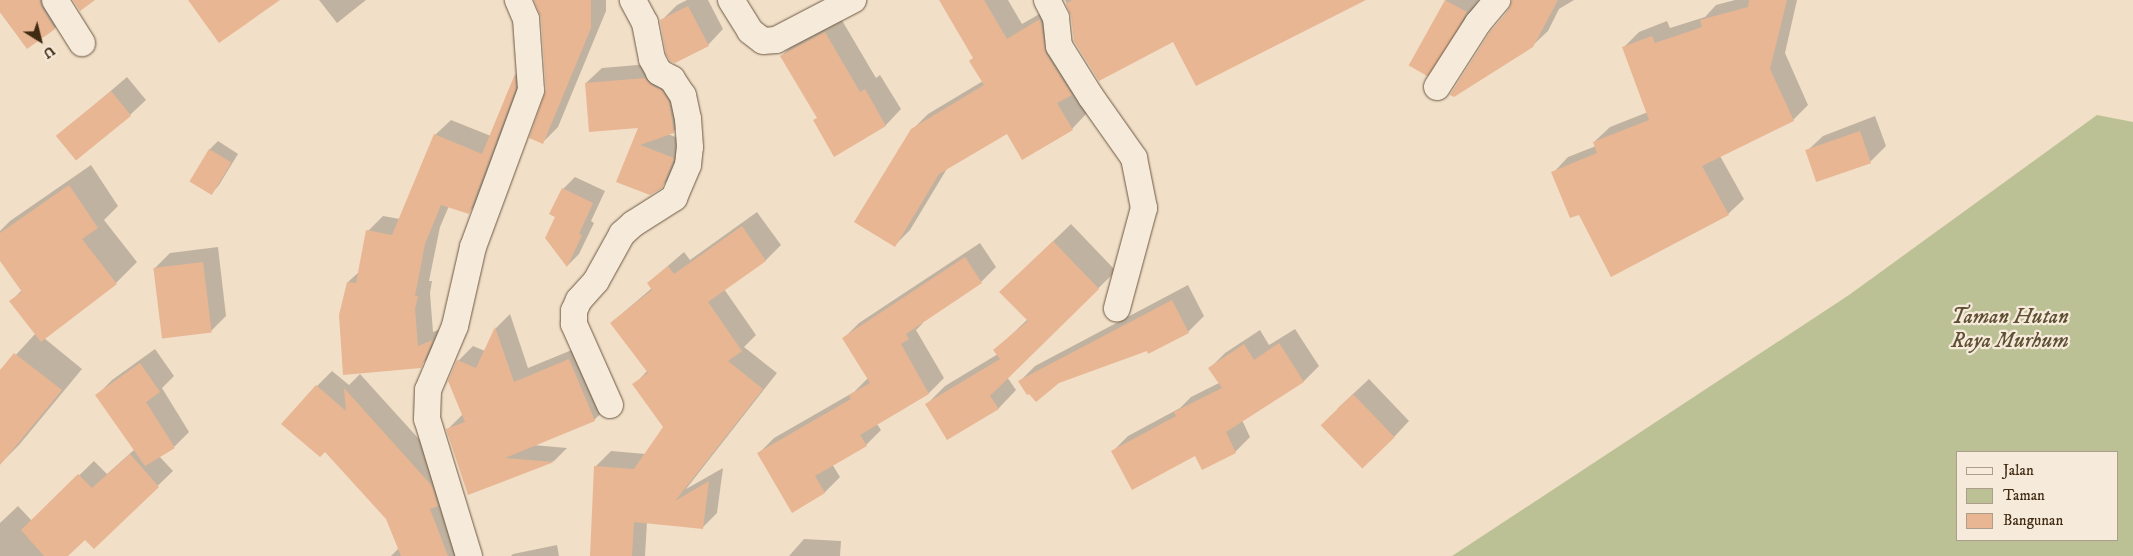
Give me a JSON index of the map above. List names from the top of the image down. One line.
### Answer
{"parks":["Taman Hutan Raya Murhum"],"legend":["Jalan","Taman","Bangunan"],"north":"bottom right"}
